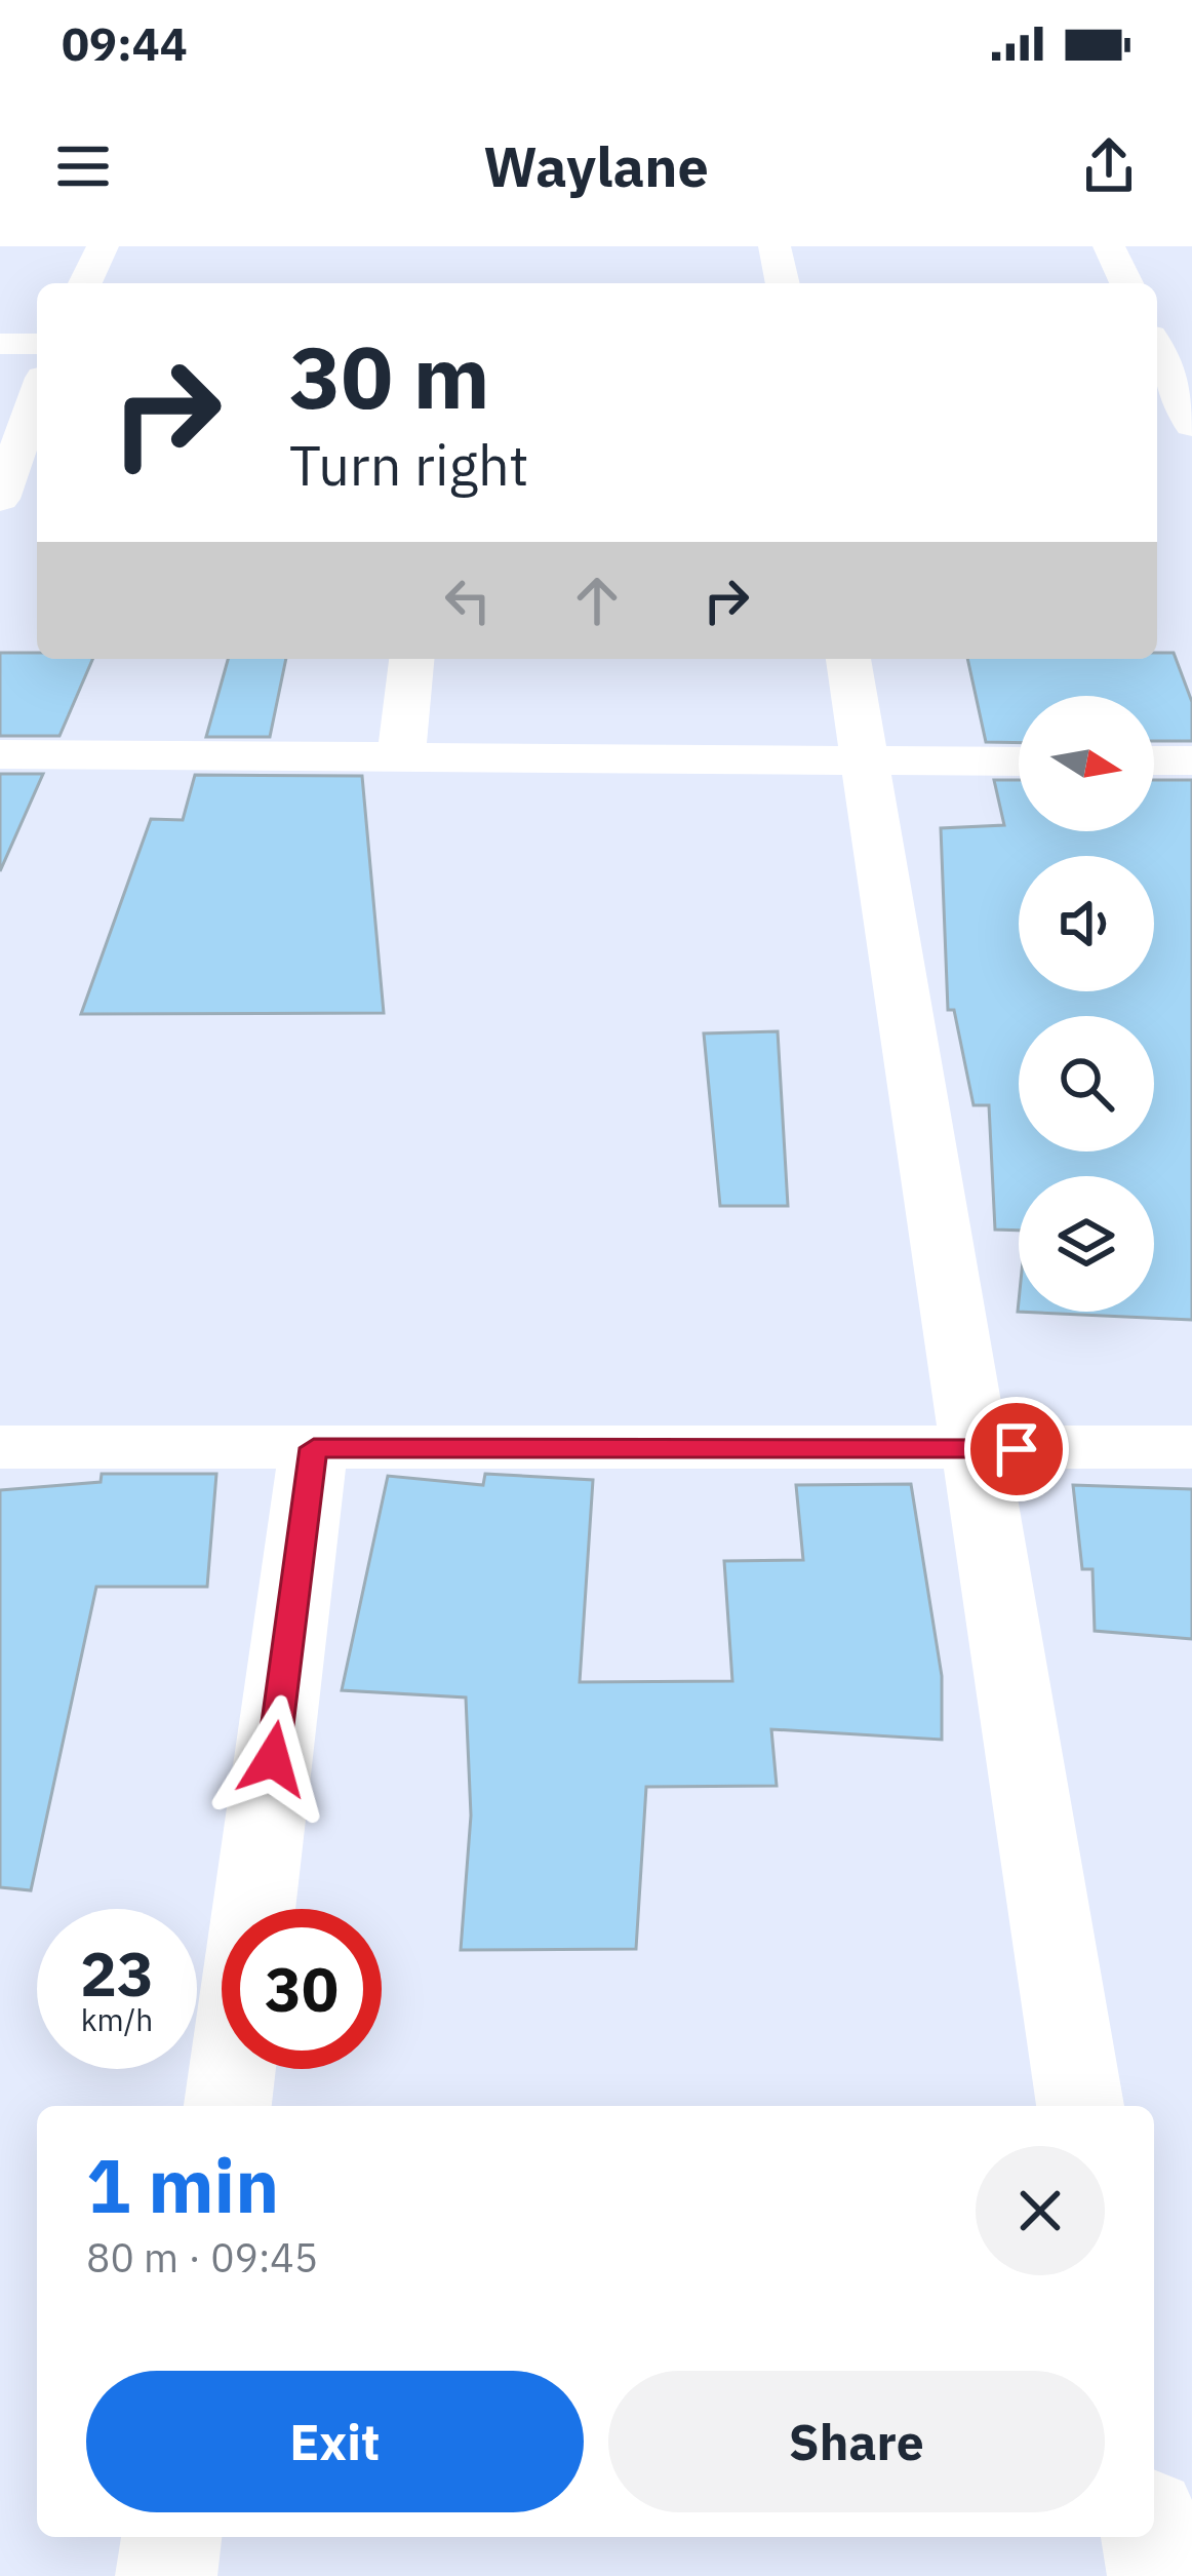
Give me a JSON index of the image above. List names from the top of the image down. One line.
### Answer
{"north":"right","page":{"status":"09:44","header":"Waylane","turn":["30 m","Turn right"],"speed":"23 km/h","limit":"30","heading":["1 min","80 m · 09:45"],"buttons":["Exit","Share"]}}
